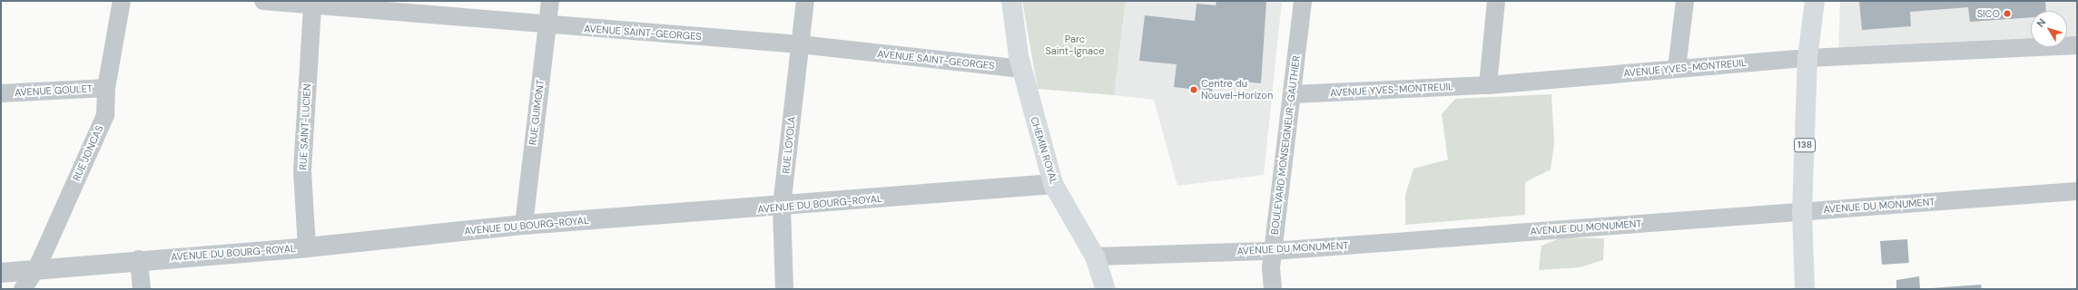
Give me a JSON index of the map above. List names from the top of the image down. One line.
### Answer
{"streets":{"main road":["138","CHEMIN ROYAL"],"street":["AVENUE SAINT-GEORGES","AVENUE YVES-MONTREUIL","AVENUE GOULET","RUE GUIMONT","RUE SAINT-LUCIEN","RUE LOYOLA","BOULEVARD MONSEIGNEUR-GAUTHIER","RUE JONCAS","AVENUE DU BOURG-ROYAL","AVENUE DU MONUMENT"]},"crossings":[["AVENUE SAINT-GEORGES","RUE GUIMONT"],["AVENUE SAINT-GEORGES","RUE SAINT-LUCIEN"],["AVENUE SAINT-GEORGES","RUE LOYOLA"],["AVENUE SAINT-GEORGES","CHEMIN ROYAL"],["AVENUE YVES-MONTREUIL","BOULEVARD MONSEIGNEUR-GAUTHIER"],["AVENUE YVES-MONTREUIL","138"],["AVENUE GOULET","RUE JONCAS"],["RUE GUIMONT","AVENUE DU BOURG-ROYAL"],["RUE SAINT-LUCIEN","AVENUE DU BOURG-ROYAL"],["RUE LOYOLA","AVENUE DU BOURG-ROYAL"],["BOULEVARD MONSEIGNEUR-GAUTHIER","AVENUE DU MONUMENT"],["138","AVENUE DU MONUMENT"],["CHEMIN ROYAL","AVENUE DU BOURG-ROYAL"],["CHEMIN ROYAL","AVENUE DU MONUMENT"],["RUE JONCAS","AVENUE DU BOURG-ROYAL"]],"parks":["Parc Saint-Ignace"],"places":["SICO","Centre du Nouvel-Horizon"],"north":"top left"}
